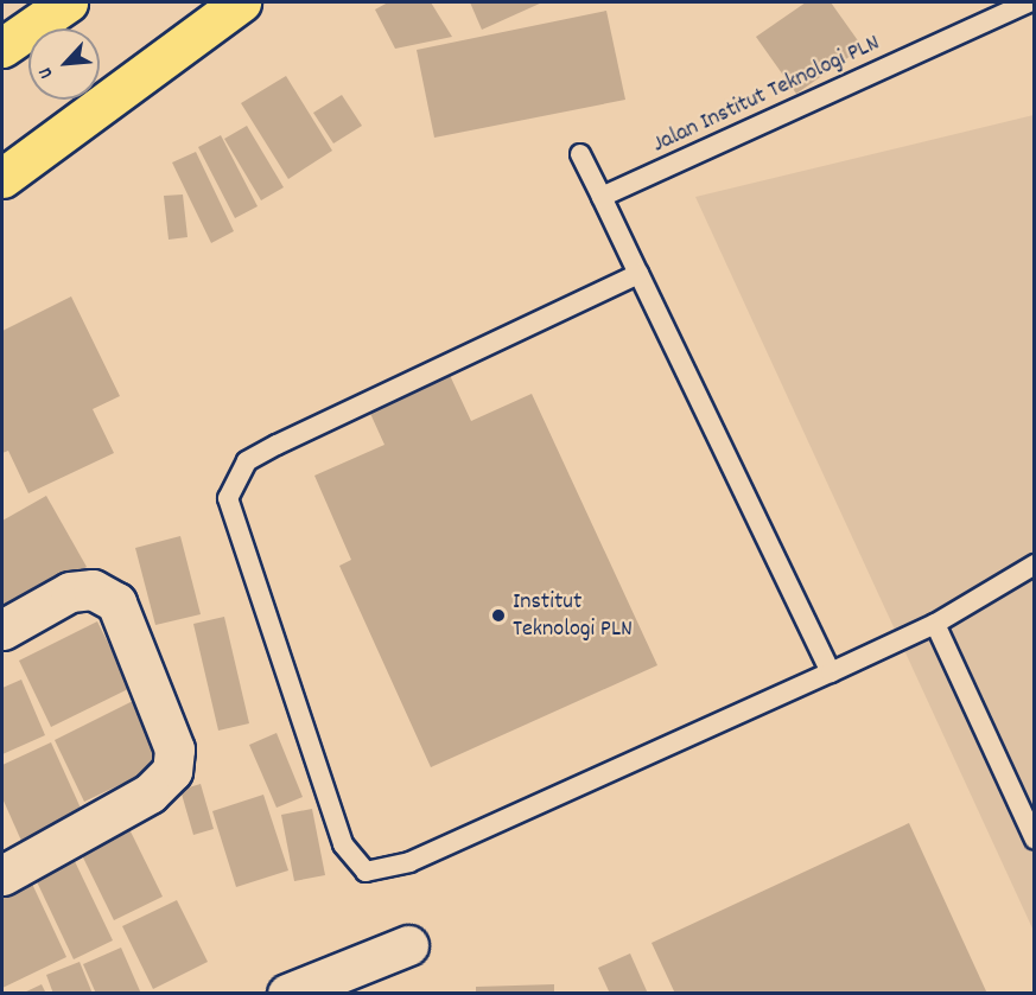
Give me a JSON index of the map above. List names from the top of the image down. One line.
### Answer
{"streets":{"lane":["Jalan Institut Teknologi PLN"]},"places":["Institut Teknologi PLN"],"north":"bottom left"}
